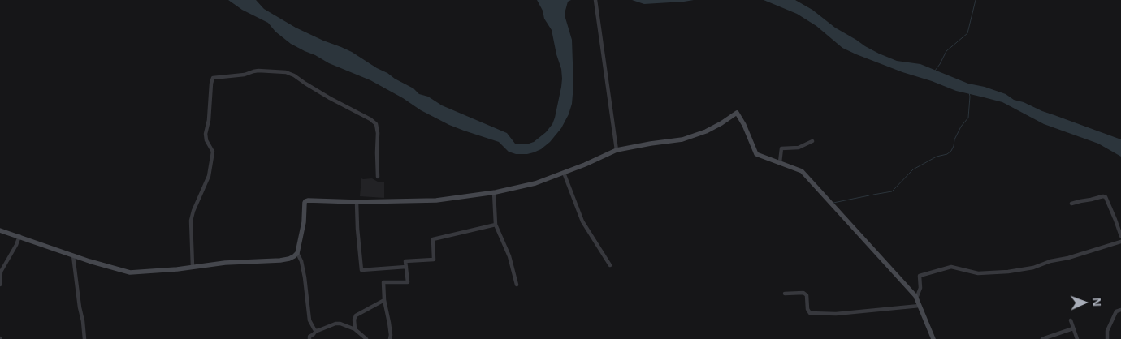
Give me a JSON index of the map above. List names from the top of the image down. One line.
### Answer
{"north":"right"}
